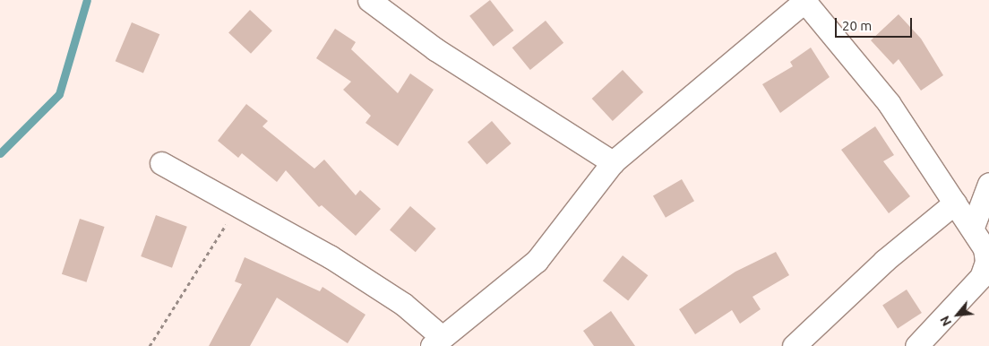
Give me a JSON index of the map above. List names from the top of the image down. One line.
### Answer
{"scale_bar":"20 m","north":"bottom left"}
